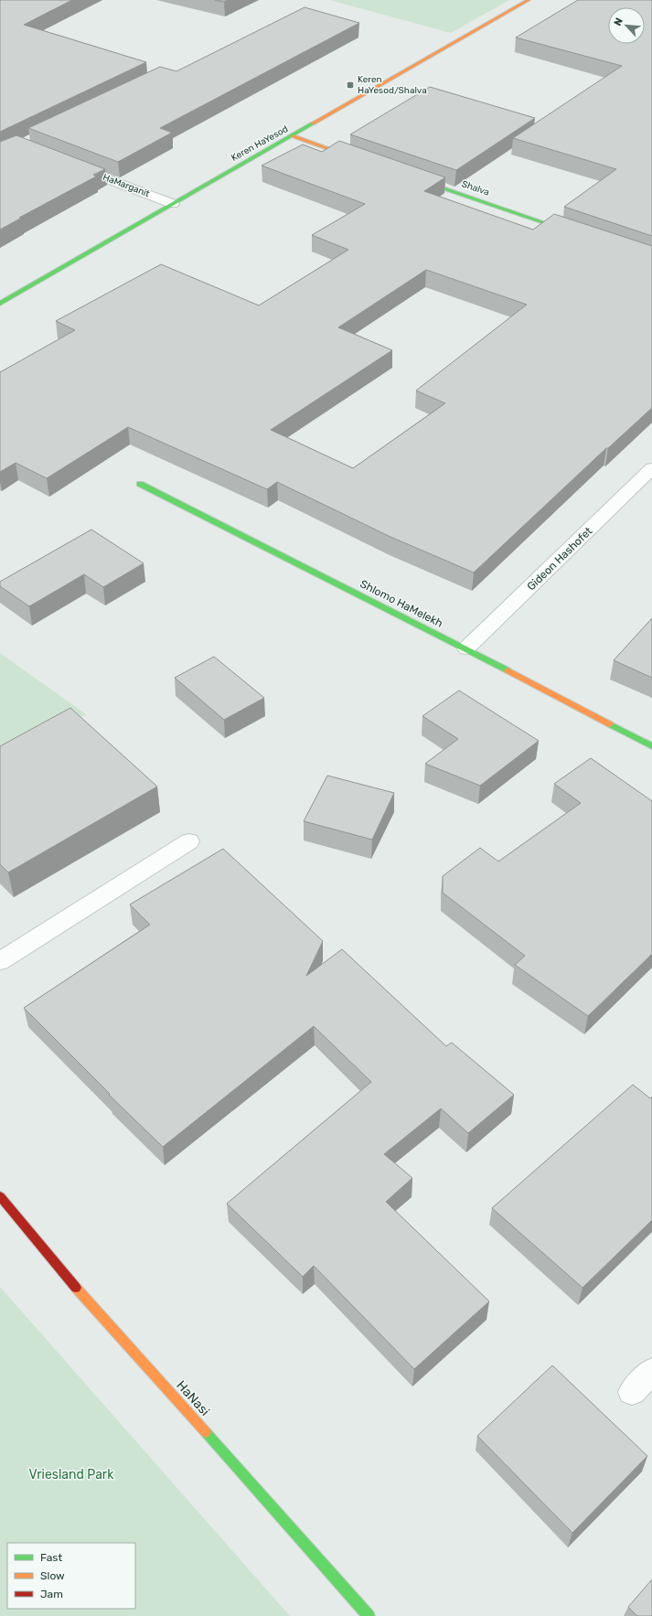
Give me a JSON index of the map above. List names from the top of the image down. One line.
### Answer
{"streets":{"street":["Keren HaYesod","HaMarganit","Shalva","Gideon Hashofet","Shlomo HaMelekh","HaNasi"]},"crossings":[["Keren HaYesod","HaMarganit"],["Gideon Hashofet","Shlomo HaMelekh"]],"parks":["Vriesland Park"],"places":{"transit":["Keren HaYesod/Shalva"]},"legend":["Fast","Slow","Jam"],"north":"top left"}
